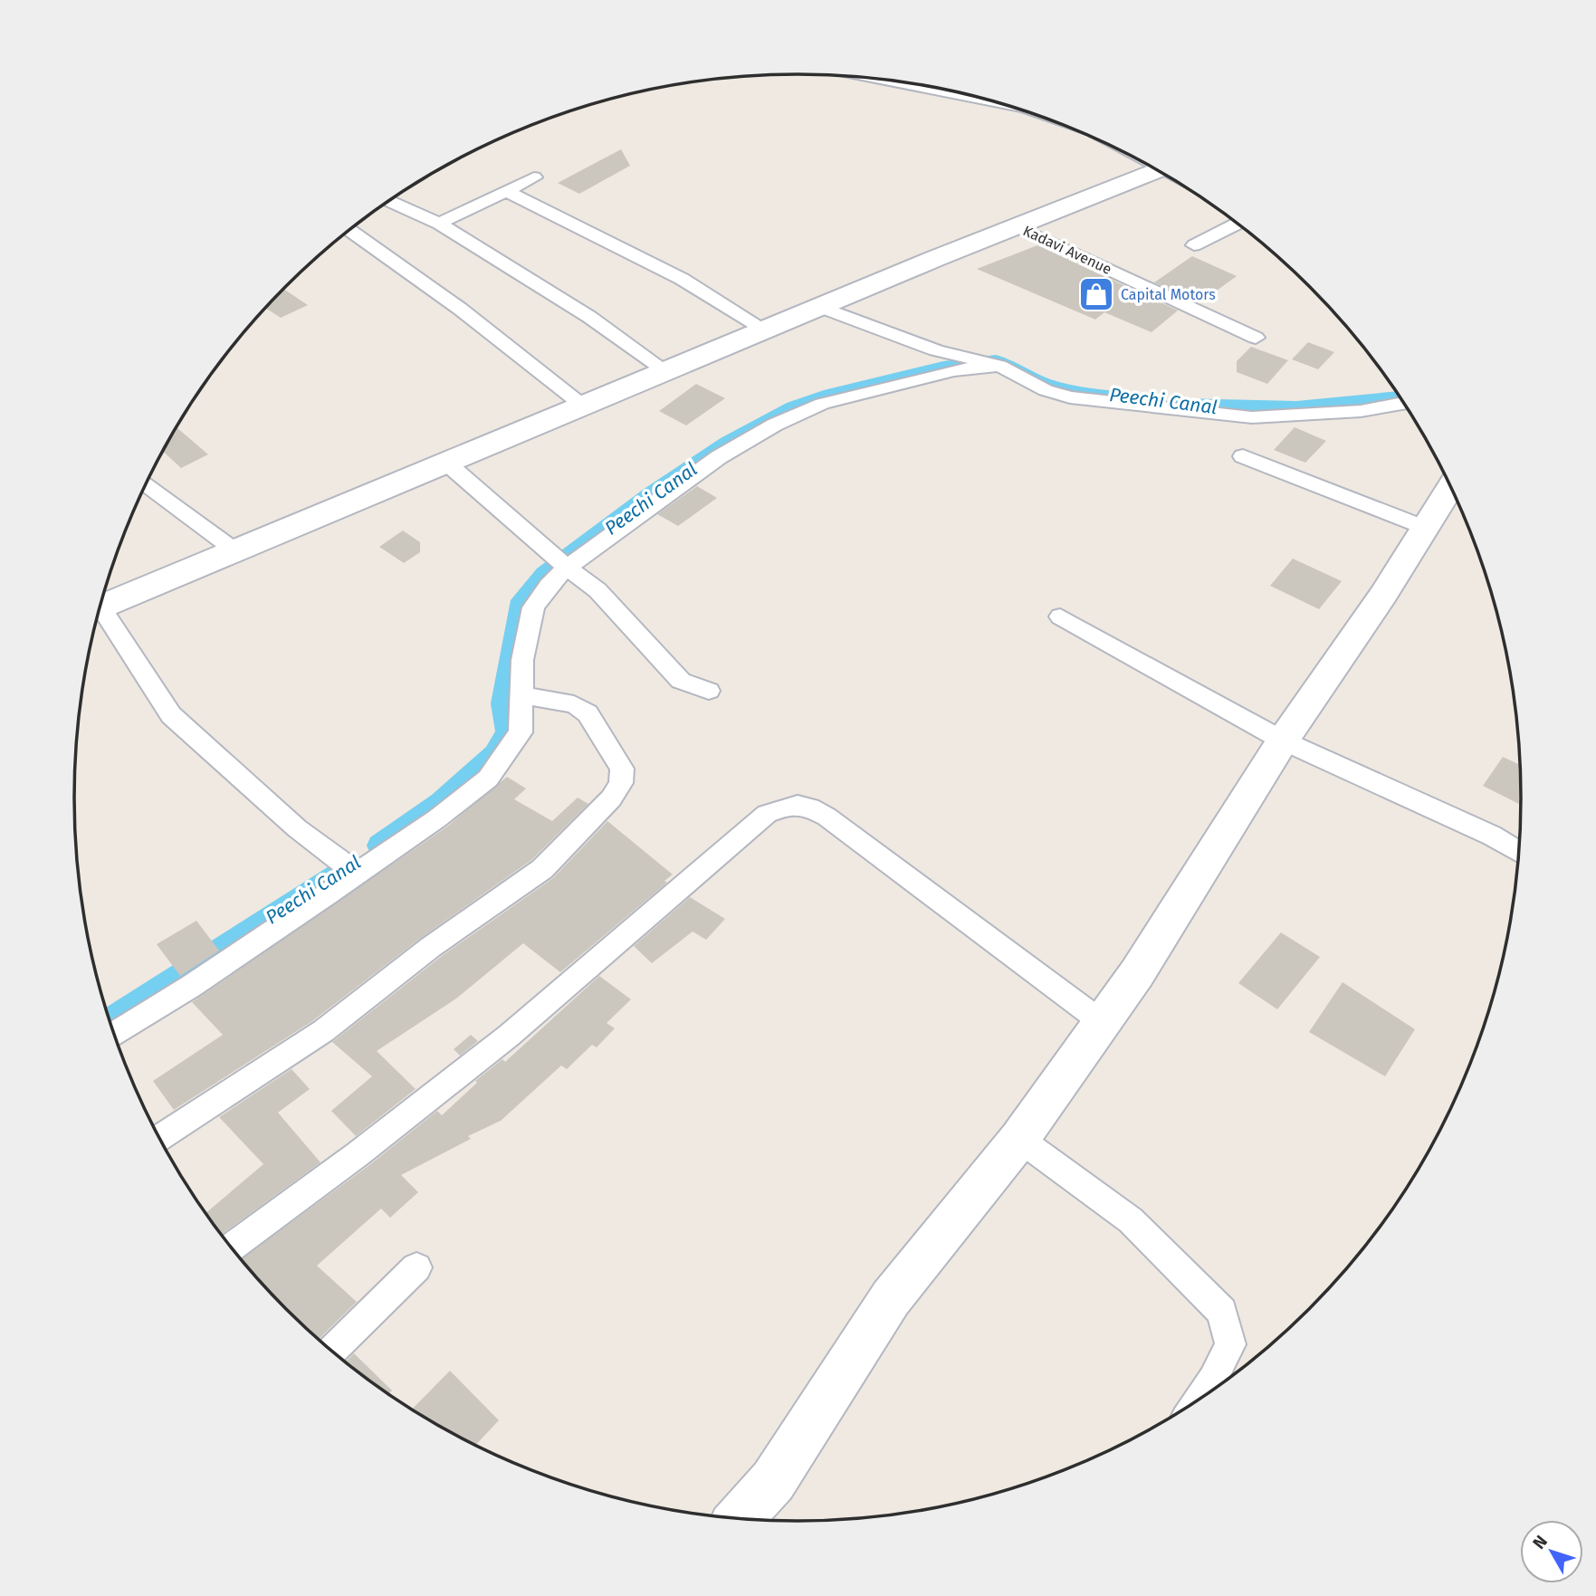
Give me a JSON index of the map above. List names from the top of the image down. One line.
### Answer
{"streets":{"street":["Kadavi Avenue"]},"water":["Peechi Canal"],"places":{"shop":["Capital Motors"]},"north":"top left"}
